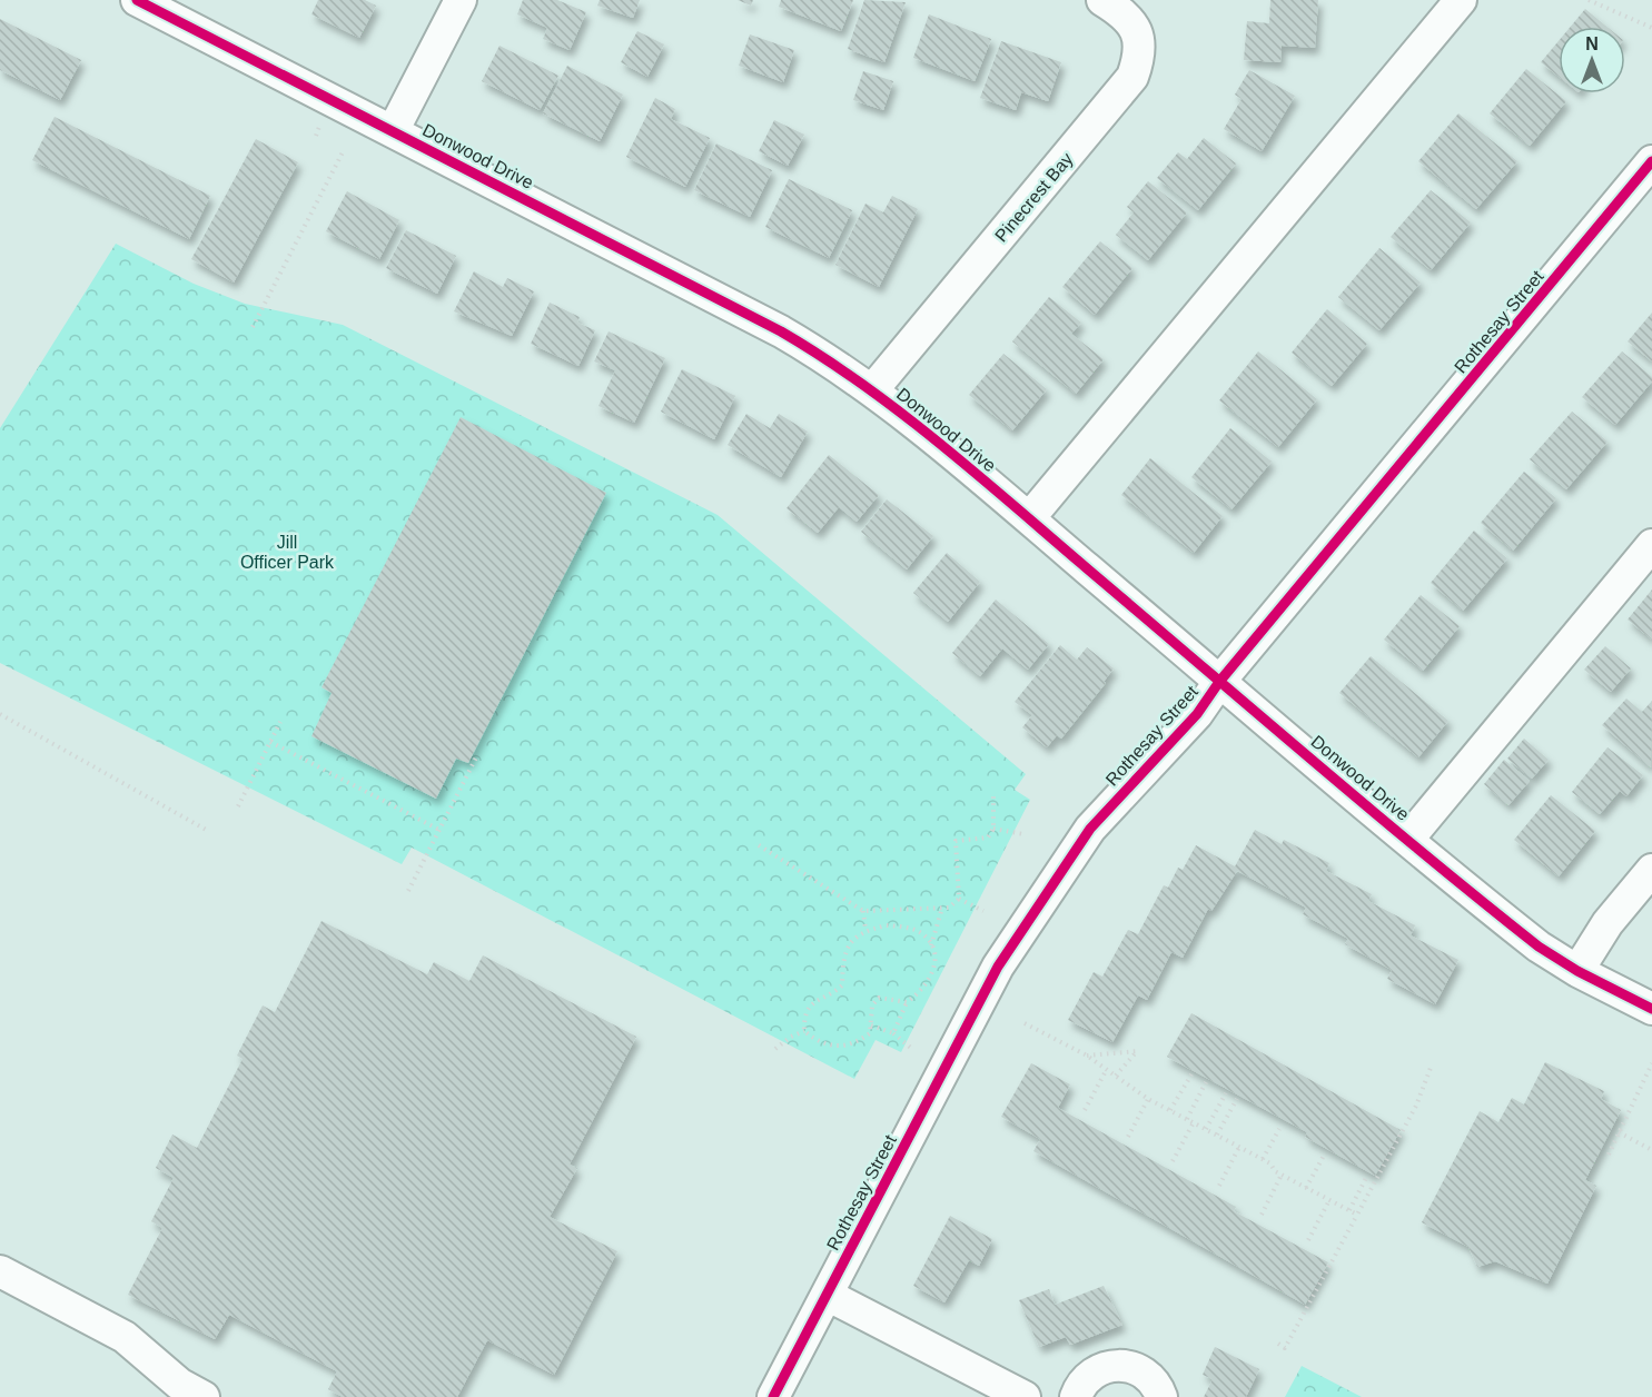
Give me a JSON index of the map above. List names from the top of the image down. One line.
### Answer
{"streets":{"street":["Donwood Drive","Pinecrest Bay","Rothesay Street"]},"crossings":[["Donwood Drive","Pinecrest Bay"],["Donwood Drive","Rothesay Street"]],"parks":["Jill Officer Park"],"north":"top"}
